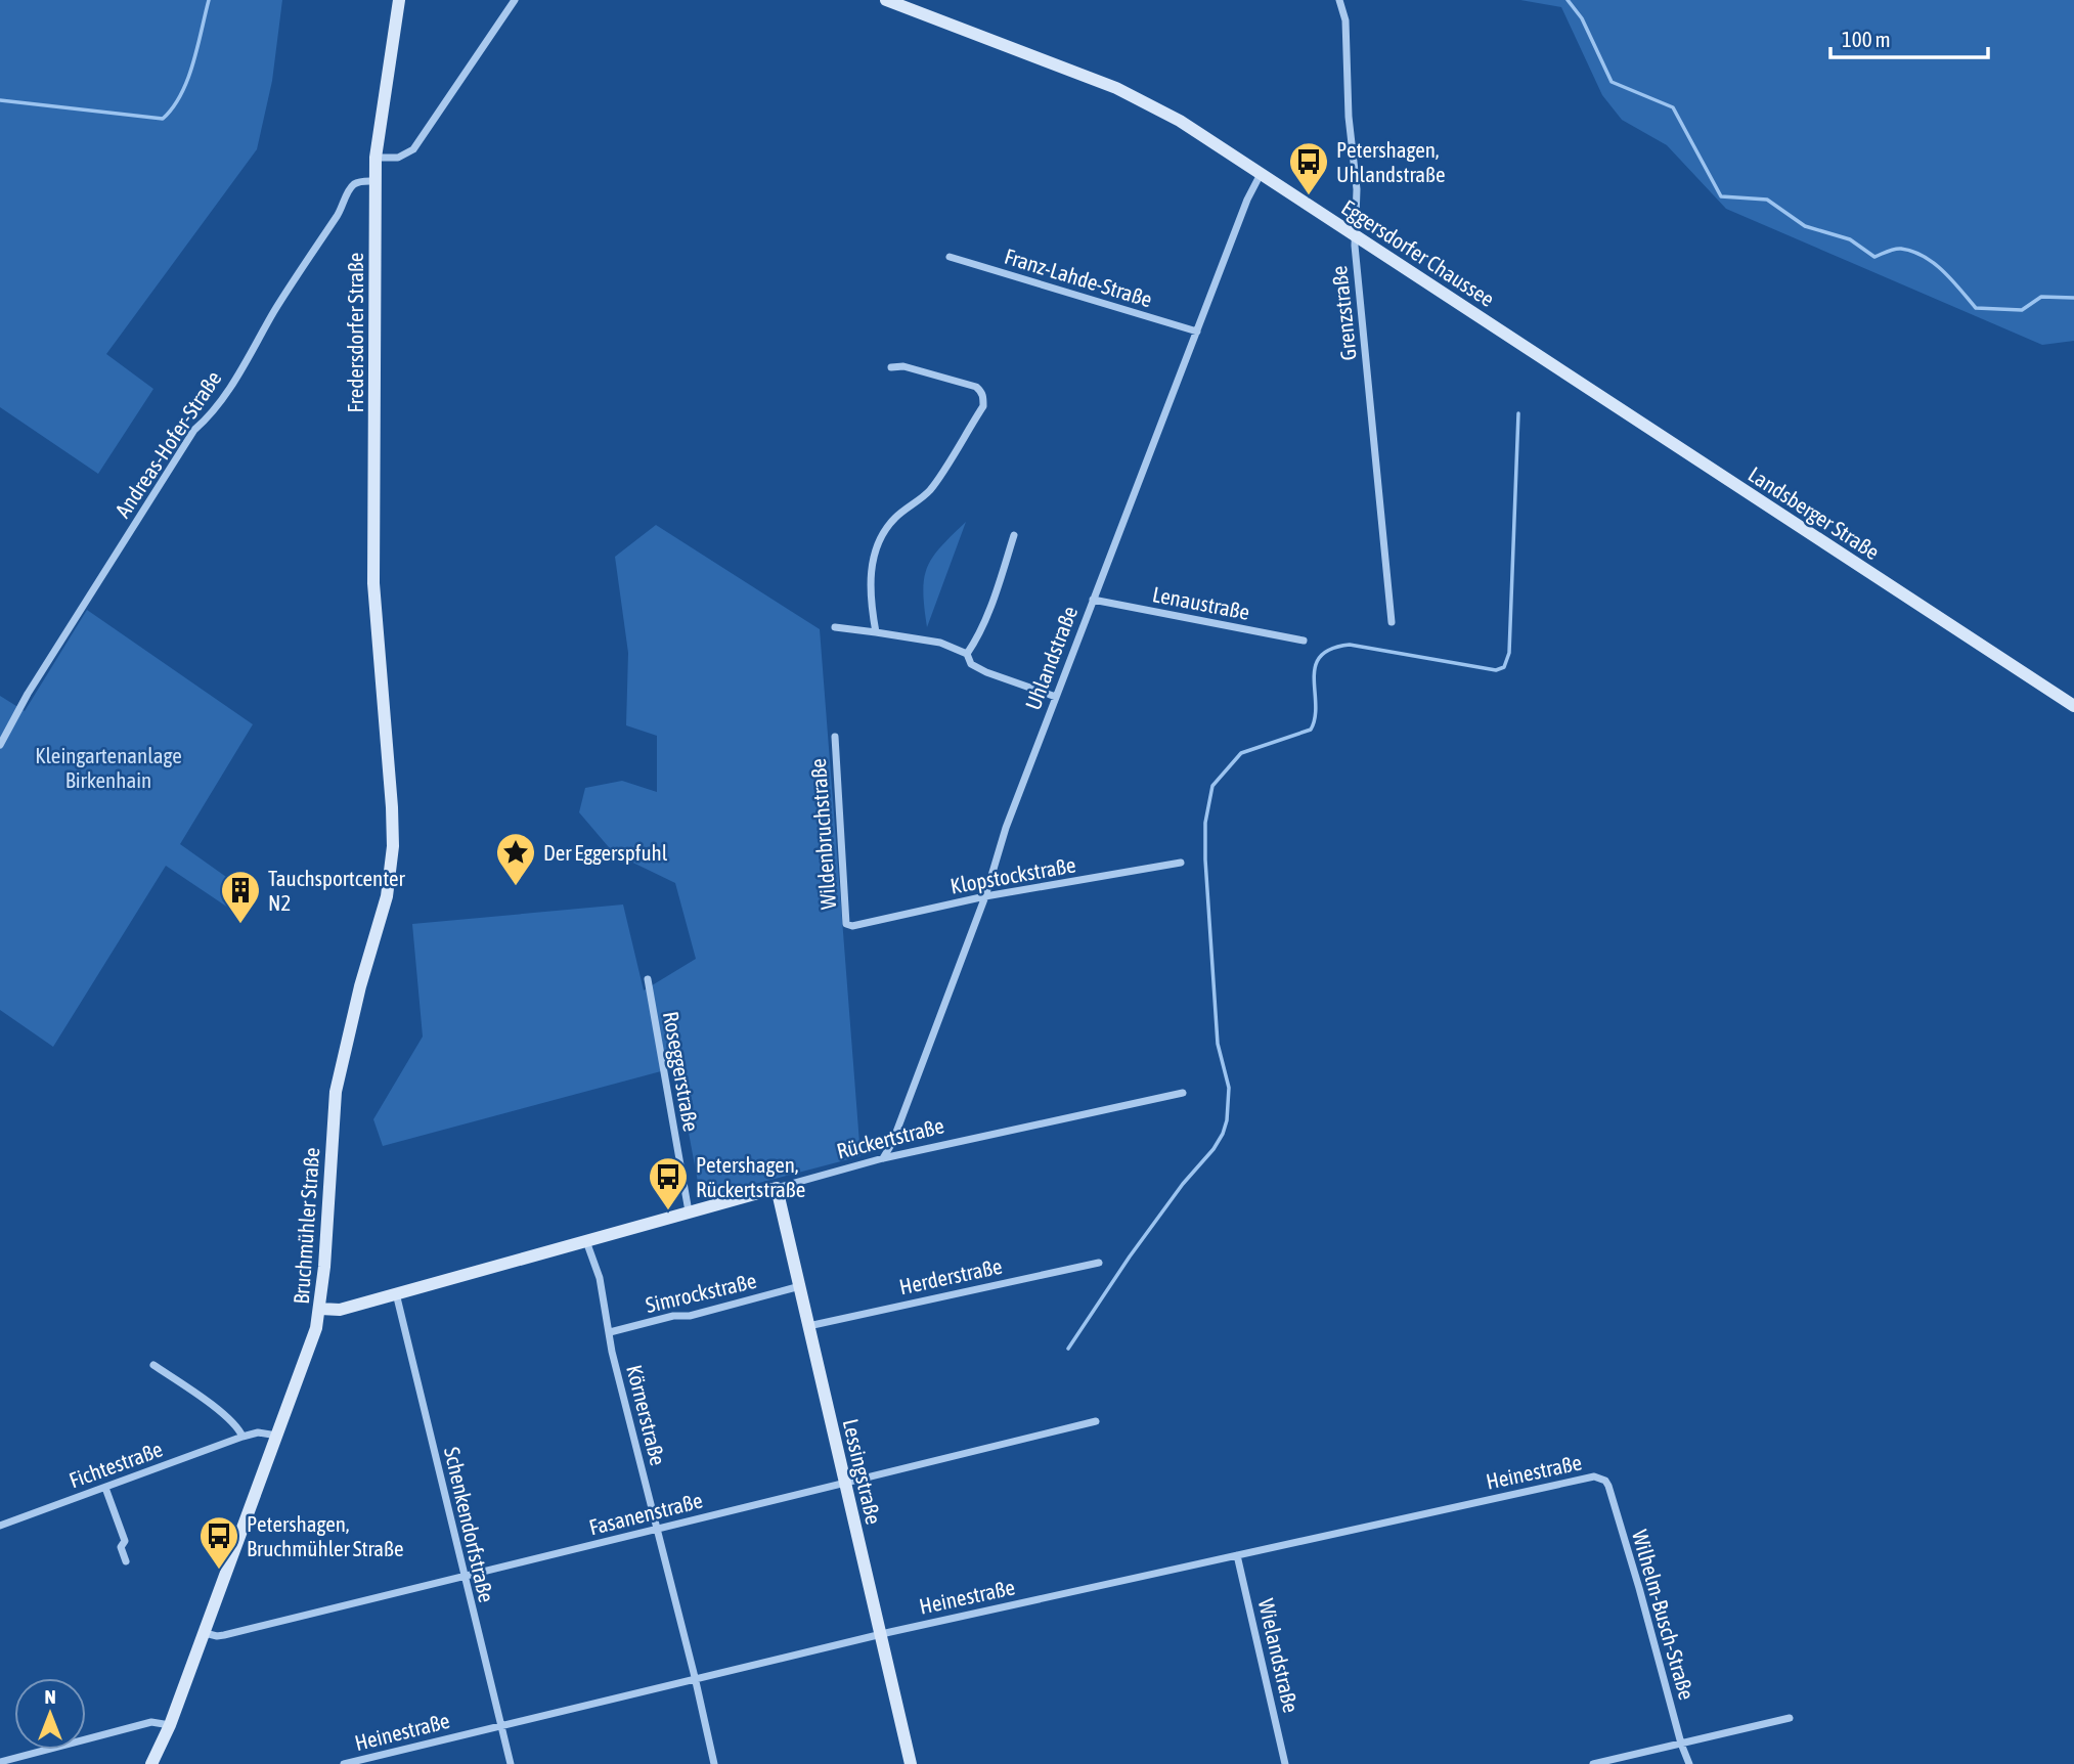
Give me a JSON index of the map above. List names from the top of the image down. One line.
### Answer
{"streets":{"street":["Eggersdorfer Chaussee","Franz-Lahde-Straße","Grenzstraße","Fredersdorfer Straße","Andreas-Hofer-Straße","Landsberger Straße","Lenaustraße","Uhlandstraße","Wildenbruchstraße","Klopstockstraße","Roseggerstraße","Rückertstraße","Bruchmühler Straße","Herderstraße","Simrockstraße","Körnerstraße","Fichtestraße","Lessingstraße","Heinestraße","Fasanenstraße","Schenkendorfstraße","Wilhelm-Busch-Straße","Wielandstraße"]},"crossings":[["Eggersdorfer Chaussee","Grenzstraße"],["Eggersdorfer Chaussee","Landsberger Straße"],["Eggersdorfer Chaussee","Uhlandstraße"],["Franz-Lahde-Straße","Uhlandstraße"],["Fredersdorfer Straße","Andreas-Hofer-Straße"],["Fredersdorfer Straße","Bruchmühler Straße"],["Lenaustraße","Uhlandstraße"],["Uhlandstraße","Klopstockstraße"],["Uhlandstraße","Rückertstraße"],["Wildenbruchstraße","Klopstockstraße"],["Roseggerstraße","Rückertstraße"],["Rückertstraße","Bruchmühler Straße"],["Rückertstraße","Körnerstraße"],["Rückertstraße","Lessingstraße"],["Rückertstraße","Schenkendorfstraße"],["Bruchmühler Straße","Fichtestraße"],["Bruchmühler Straße","Fasanenstraße"],["Herderstraße","Lessingstraße"],["Simrockstraße","Körnerstraße"],["Simrockstraße","Lessingstraße"],["Körnerstraße","Heinestraße"],["Körnerstraße","Fasanenstraße"],["Lessingstraße","Heinestraße"],["Lessingstraße","Fasanenstraße"],["Heinestraße","Schenkendorfstraße"],["Heinestraße","Wilhelm-Busch-Straße"],["Heinestraße","Wielandstraße"],["Fasanenstraße","Schenkendorfstraße"]],"parks":["Kleingartenanlage Birkenhain"],"places":{"bus stop":["Petershagen, Uhlandstraße","Petershagen, Rückertstraße","Petershagen, Bruchmühler Straße"],"place":["Der Eggerspfuhl"],"building":["Tauchsportcenter N2"]},"scale_bar":"100 m","north":"top"}
